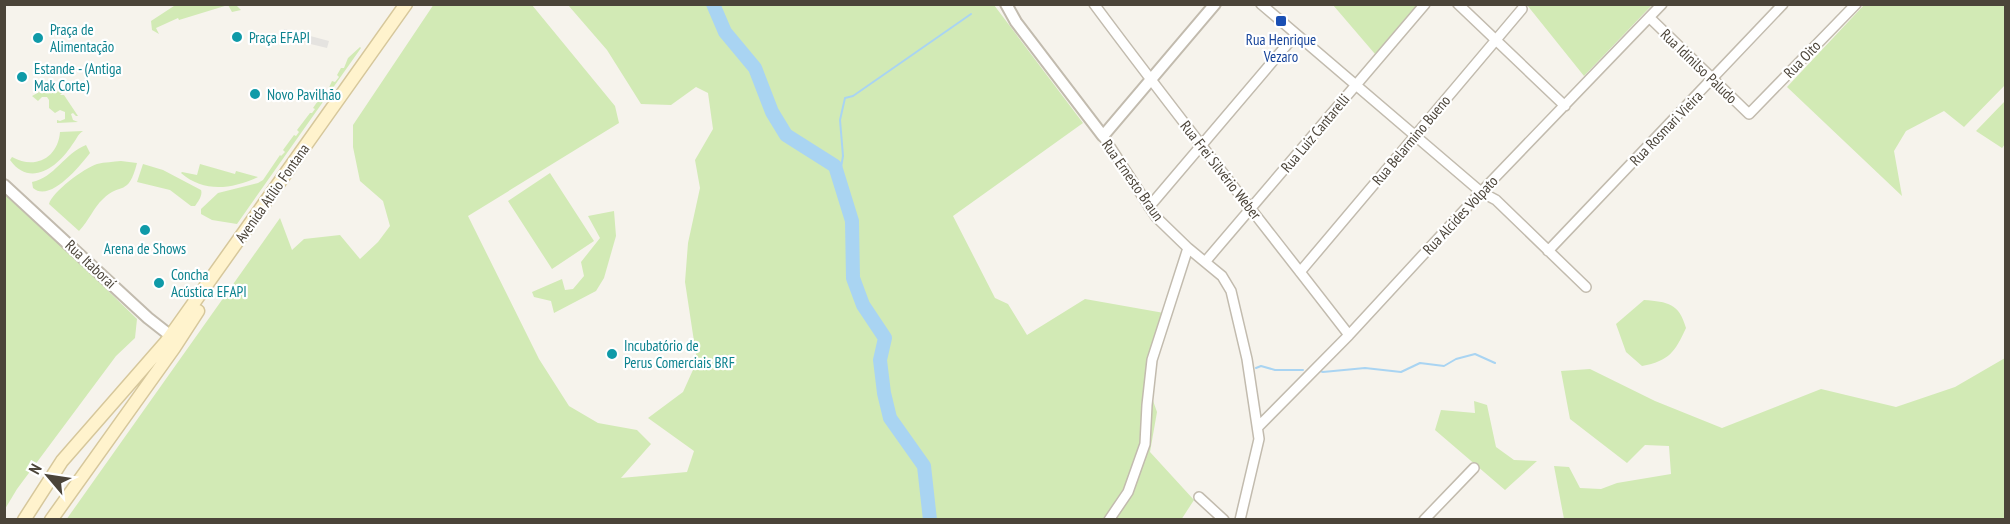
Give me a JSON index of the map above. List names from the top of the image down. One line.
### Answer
{"streets":{"main road":["Avenida Atílio Fontana"],"street":["Rua Oito","Rua Idinilso Paludo","Rua Rosmari Vieira","Rua Luiz Cantarelli","Rua Belarmino Bueno","Rua Frei Silvério Weber","Rua Ernesto Braun","Rua Alcides Volpato","Rua Itaboraí"]},"crossings":[["Rua Oito","Rua Idinilso Paludo"],["Rua Idinilso Paludo","Rua Rosmari Vieira"],["Rua Idinilso Paludo","Rua Alcides Volpato"],["Rua Luiz Cantarelli","Rua Frei Silvério Weber"],["Rua Luiz Cantarelli","Rua Ernesto Braun"],["Rua Belarmino Bueno","Rua Frei Silvério Weber"],["Rua Frei Silvério Weber","Rua Alcides Volpato"],["Rua Ernesto Braun","Rua Alcides Volpato"],["Avenida Atílio Fontana","Rua Itaboraí"]],"places":{"transit":["Rua Henrique Vezaro"],"other":["Praça EFAPI","Praça de Alimentação","Estande - (Antiga Mak Corte)","Novo Pavilhão","Arena de Shows","Concha Acústica EFAPI","Incubatório de Perus Comerciais BRF"]},"north":"top left"}
